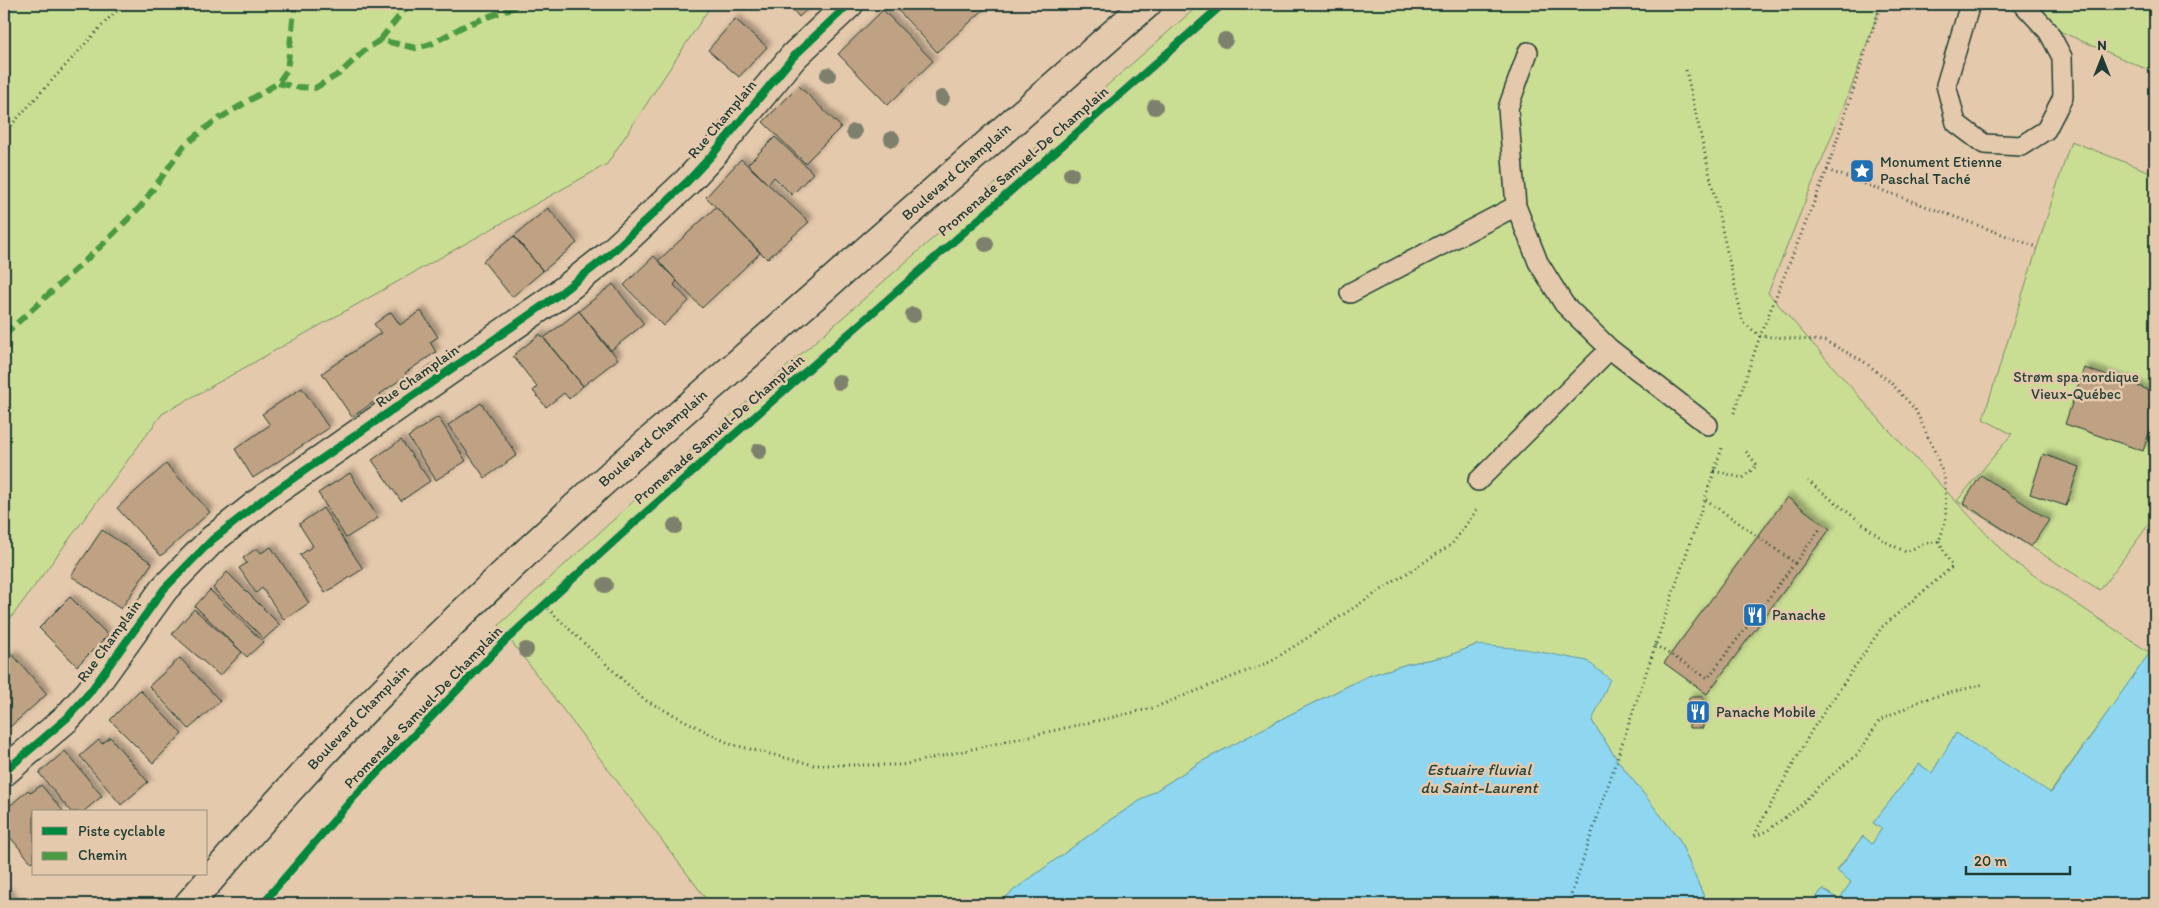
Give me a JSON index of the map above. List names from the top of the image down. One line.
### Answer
{"streets":{"main road":["Rue Champlain","Boulevard Champlain"],"cycle path":["Promenade Samuel-De Champlain"]},"water":["Estuaire fluvial du Saint-Laurent"],"parks":["Strøm spa nordique Vieux-Québec"],"places":{"place":["Monument Etienne Paschal Taché"],"restaurant":["Panache","Panache Mobile"]},"legend":["Piste cyclable","Chemin"],"scale_bar":"20 m","north":"top"}
